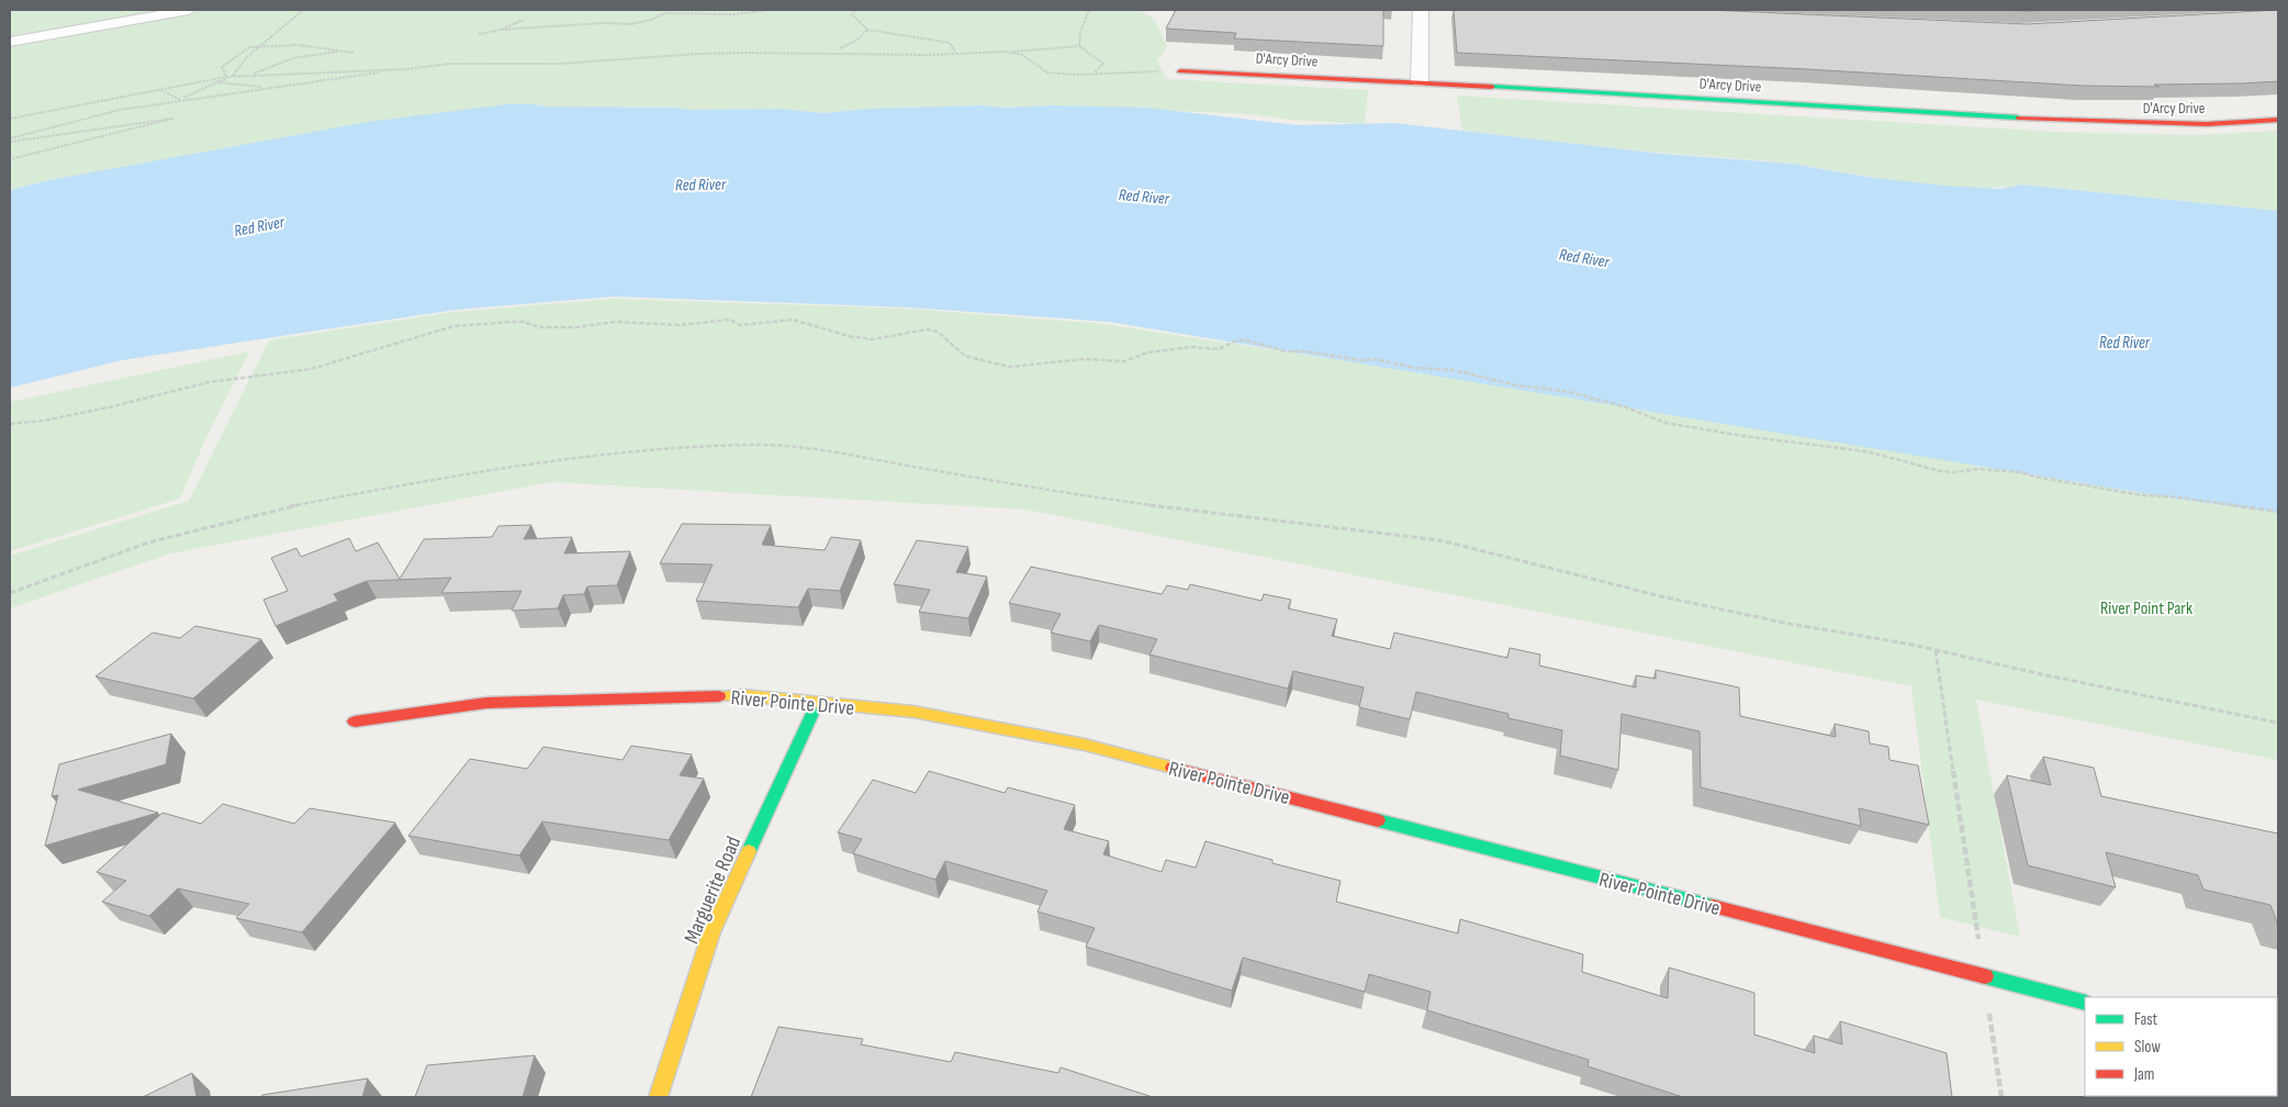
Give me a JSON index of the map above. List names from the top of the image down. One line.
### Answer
{"streets":{"street":["D'Arcy Drive","River Pointe Drive","Marguerite Road"]},"crossings":[["River Pointe Drive","Marguerite Road"]],"water":["Red River"],"parks":["River Point Park"],"legend":["Fast","Slow","Jam"]}
